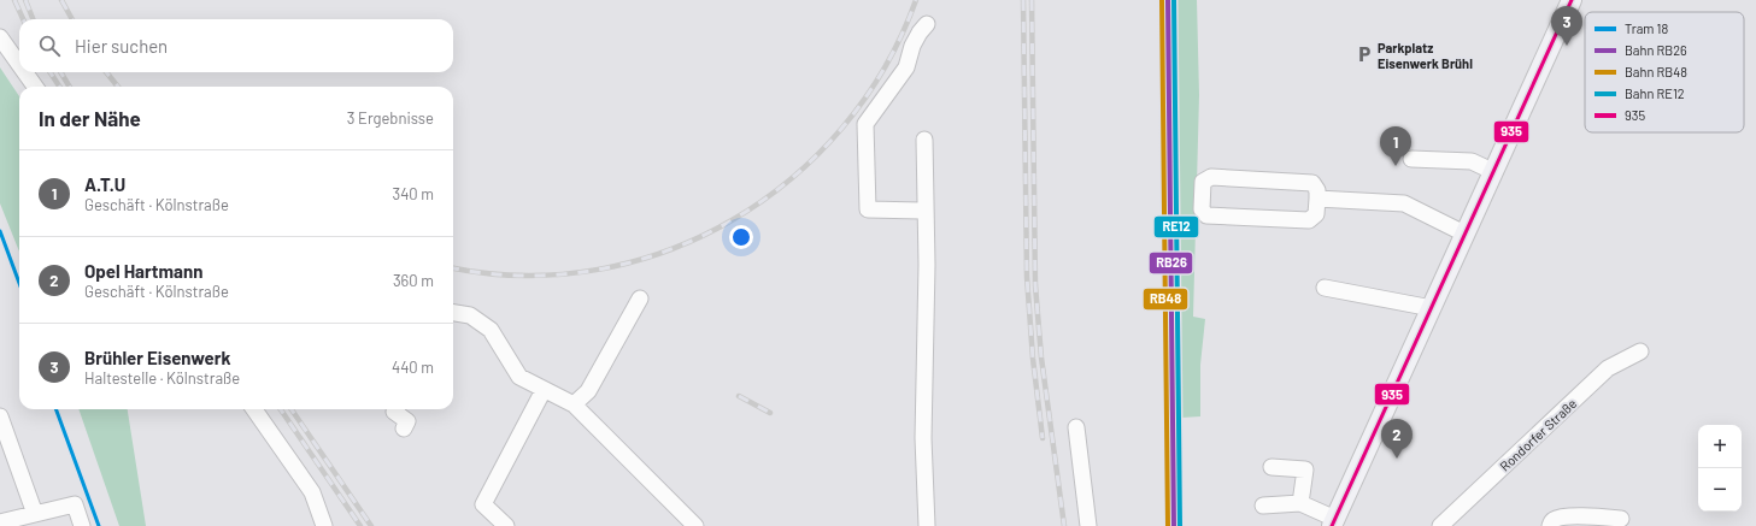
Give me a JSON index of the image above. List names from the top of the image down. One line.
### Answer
{"streets":{"street":["Rondorfer Straße"]},"places":{"parking":["Parkplatz Eisenwerk Brühl"]},"lines":["rail line RB26","rail line RB48","rail line RE12","transit line 935","tram line 18"],"legend":["Tram 18","Bahn RB26","Bahn RB48","Bahn RE12","935"],"page":{"pins":["3","1","2"],"search":"Hier suchen","heading":["In der Nähe","3 Ergebnisse"],"list":[{"mark":"1","name":"A.T.U","note":"Geschäft · Kölnstraße","value":"340 m"},{"mark":"2","name":"Opel Hartmann","note":"Geschäft · Kölnstraße","value":"360 m"},{"mark":"3","name":"Brühler Eisenwerk","note":"Haltestelle · Kölnstraße","value":"440 m"}],"map_buttons":["+","−"]}}
